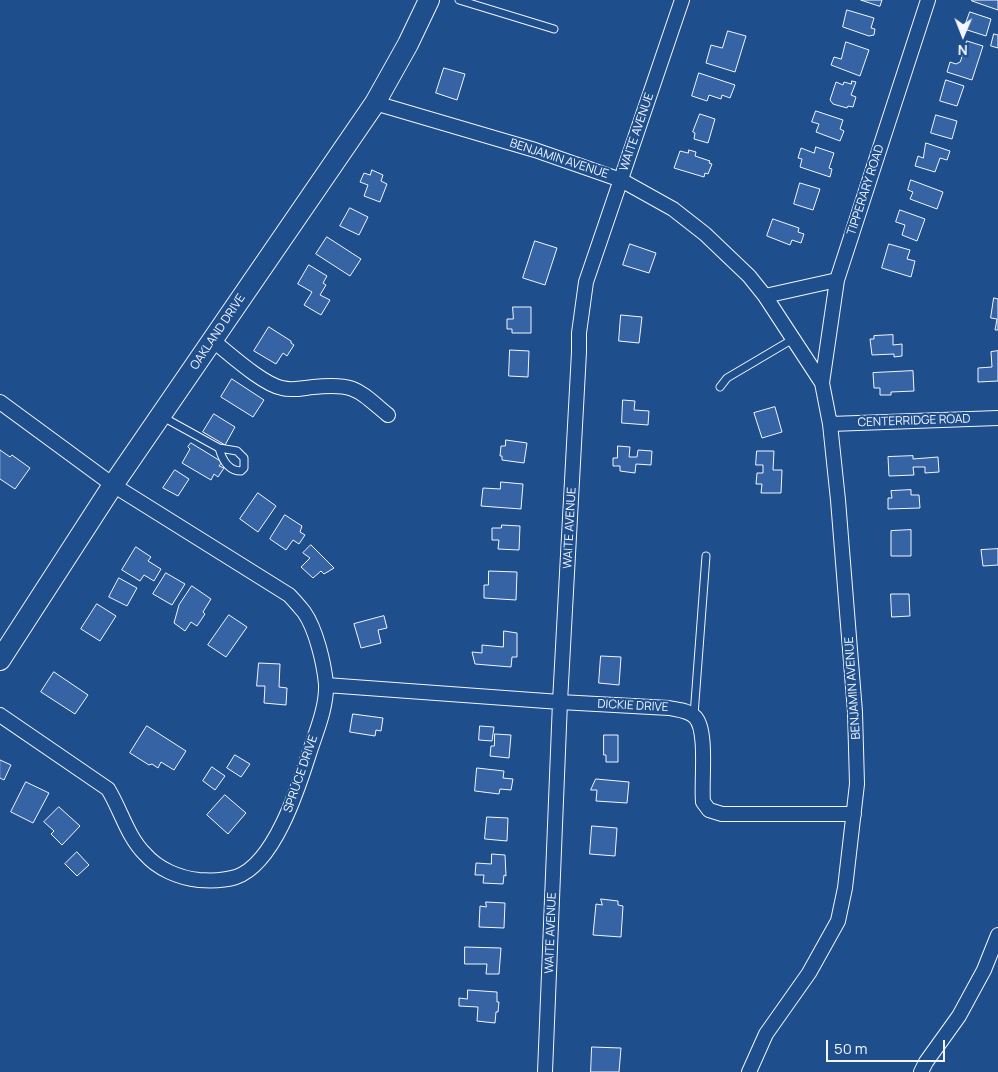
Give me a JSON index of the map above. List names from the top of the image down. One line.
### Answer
{"streets":{"main road":["OAKLAND DRIVE"],"street":["WAITE AVENUE","BENJAMIN AVENUE","TIPPERARY ROAD","CENTERRIDGE ROAD","DICKIE DRIVE","SPRUCE DRIVE"]},"crossings":[["WAITE AVENUE","BENJAMIN AVENUE"],["WAITE AVENUE","DICKIE DRIVE"],["BENJAMIN AVENUE","TIPPERARY ROAD"],["BENJAMIN AVENUE","OAKLAND DRIVE"],["BENJAMIN AVENUE","CENTERRIDGE ROAD"],["OAKLAND DRIVE","SPRUCE DRIVE"],["DICKIE DRIVE","SPRUCE DRIVE"]],"scale_bar":"50 m","north":"bottom"}
